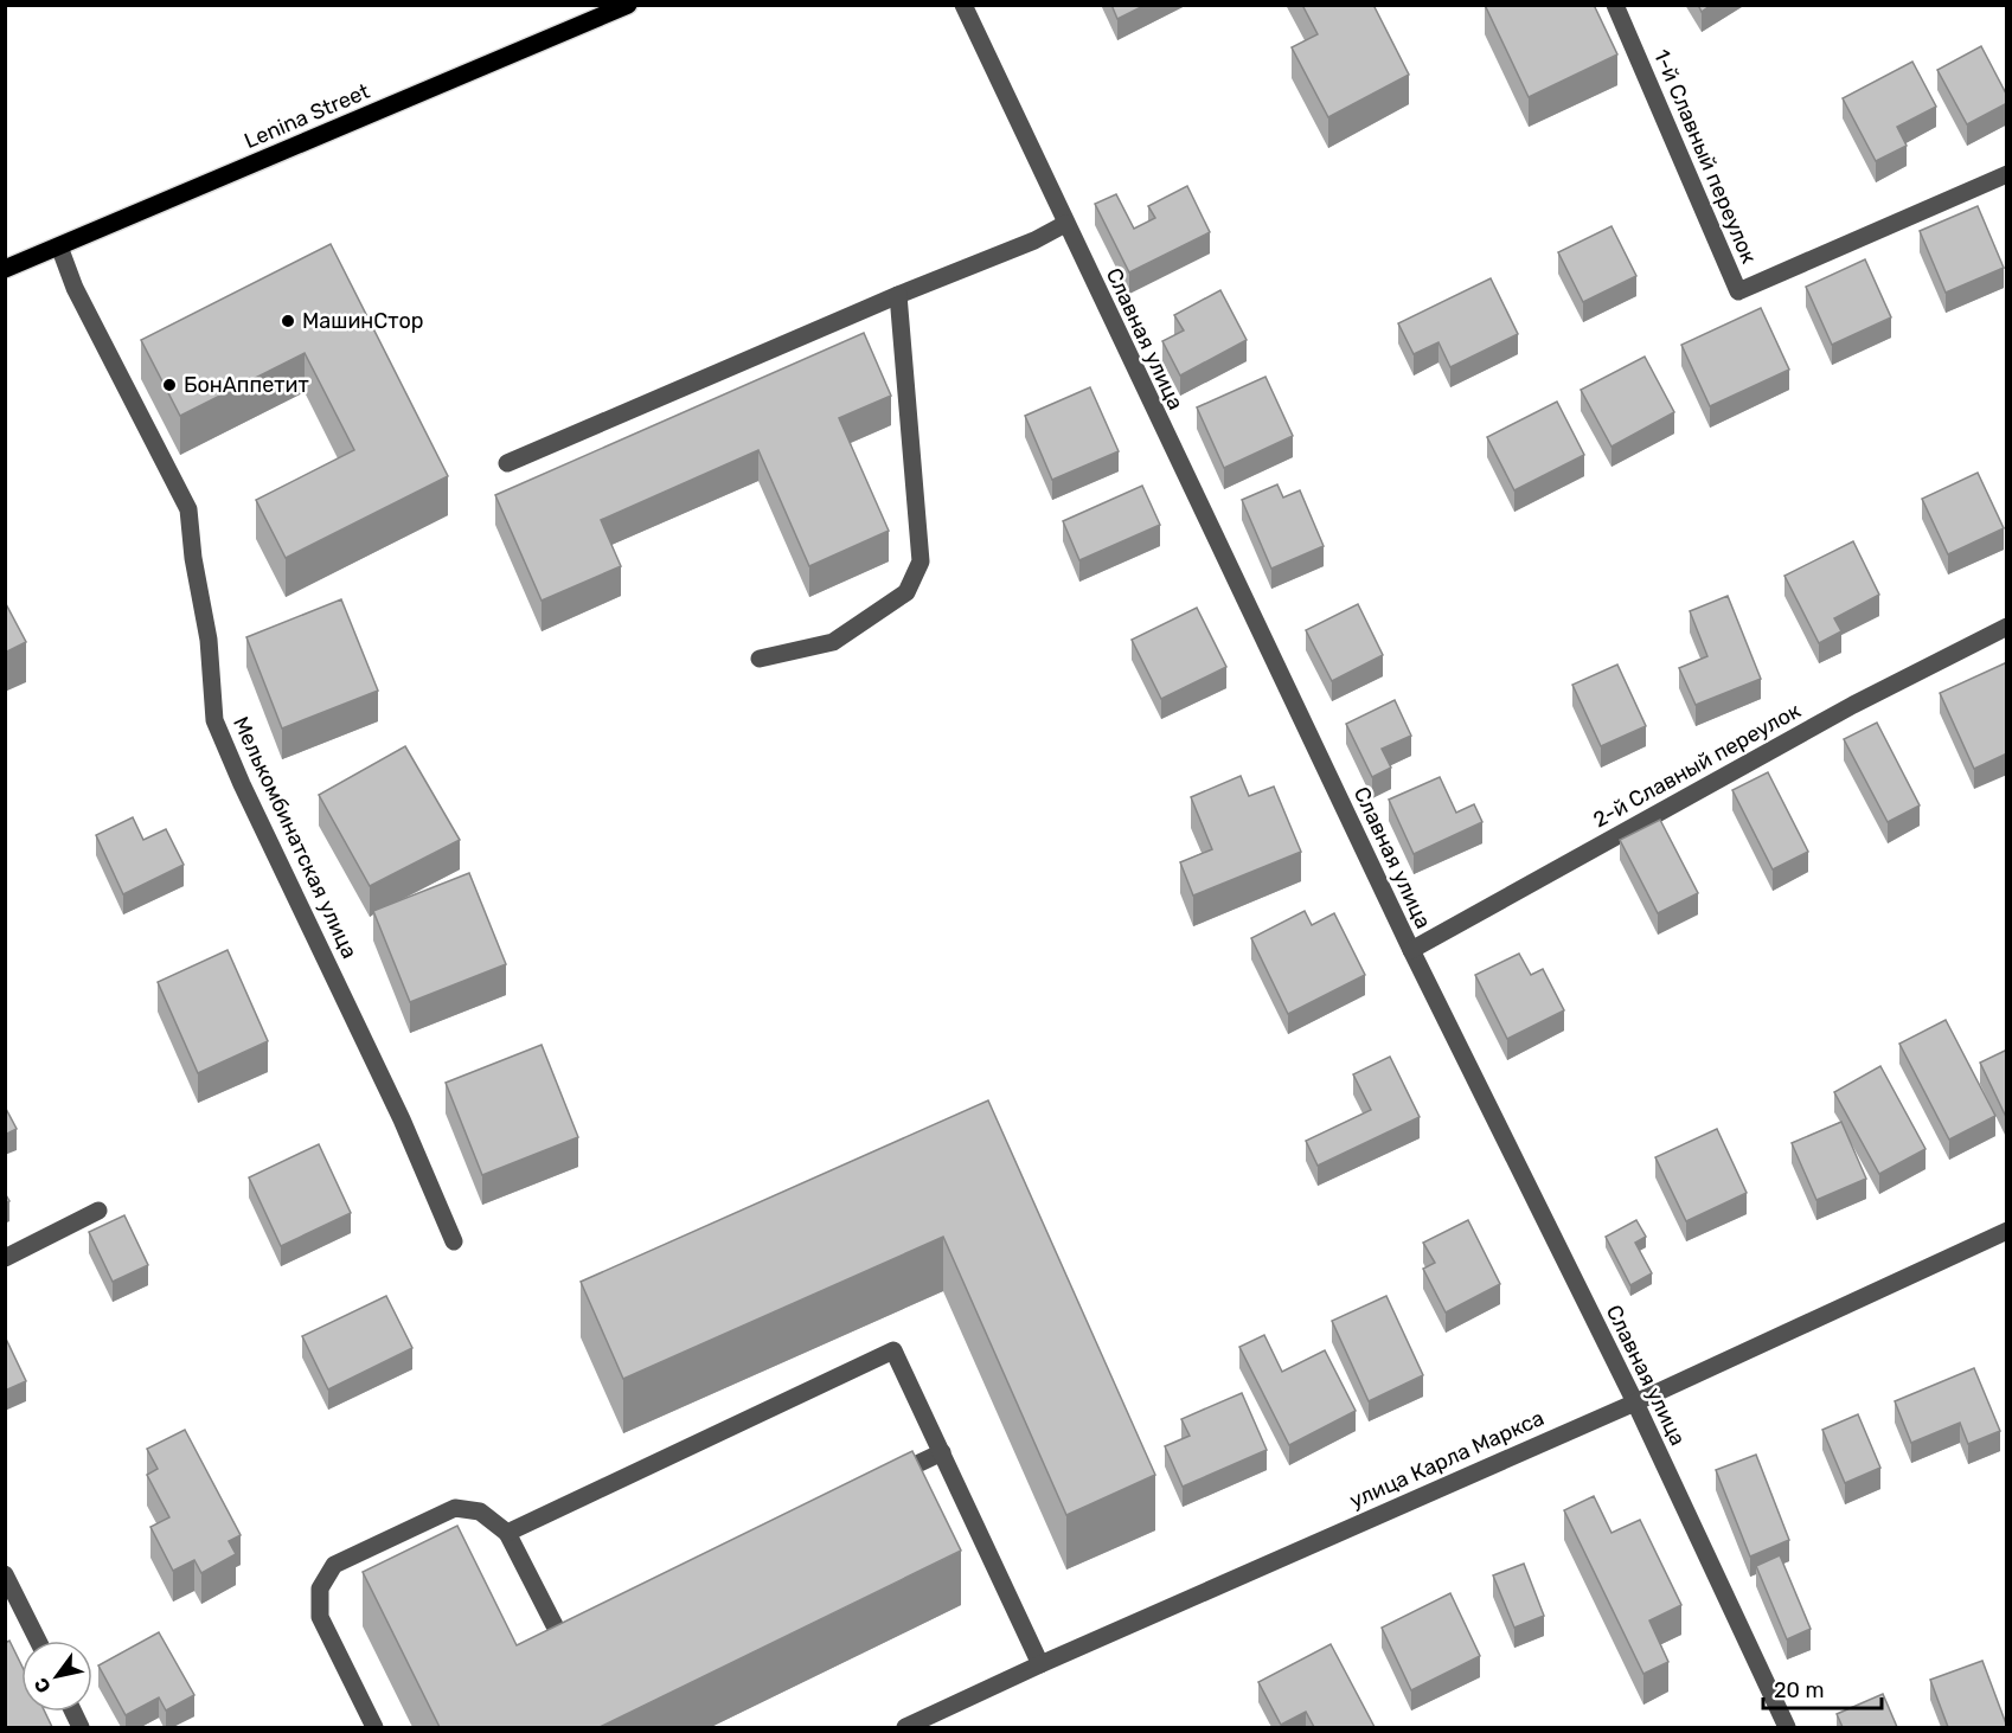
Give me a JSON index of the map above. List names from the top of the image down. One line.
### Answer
{"streets":{"main road":["Lenina Street"],"street":["1-й Славный переулок","Славная улица","2-й Славный переулок","Мелькомбинатская улица","улица Карла Маркса"]},"crossings":[["Lenina Street","Мелькомбинатская улица"],["Славная улица","2-й Славный переулок"],["Славная улица","улица Карла Маркса"]],"places":["МашинСтор","БонАппетит"],"scale_bar":"20 m","north":"bottom left"}
